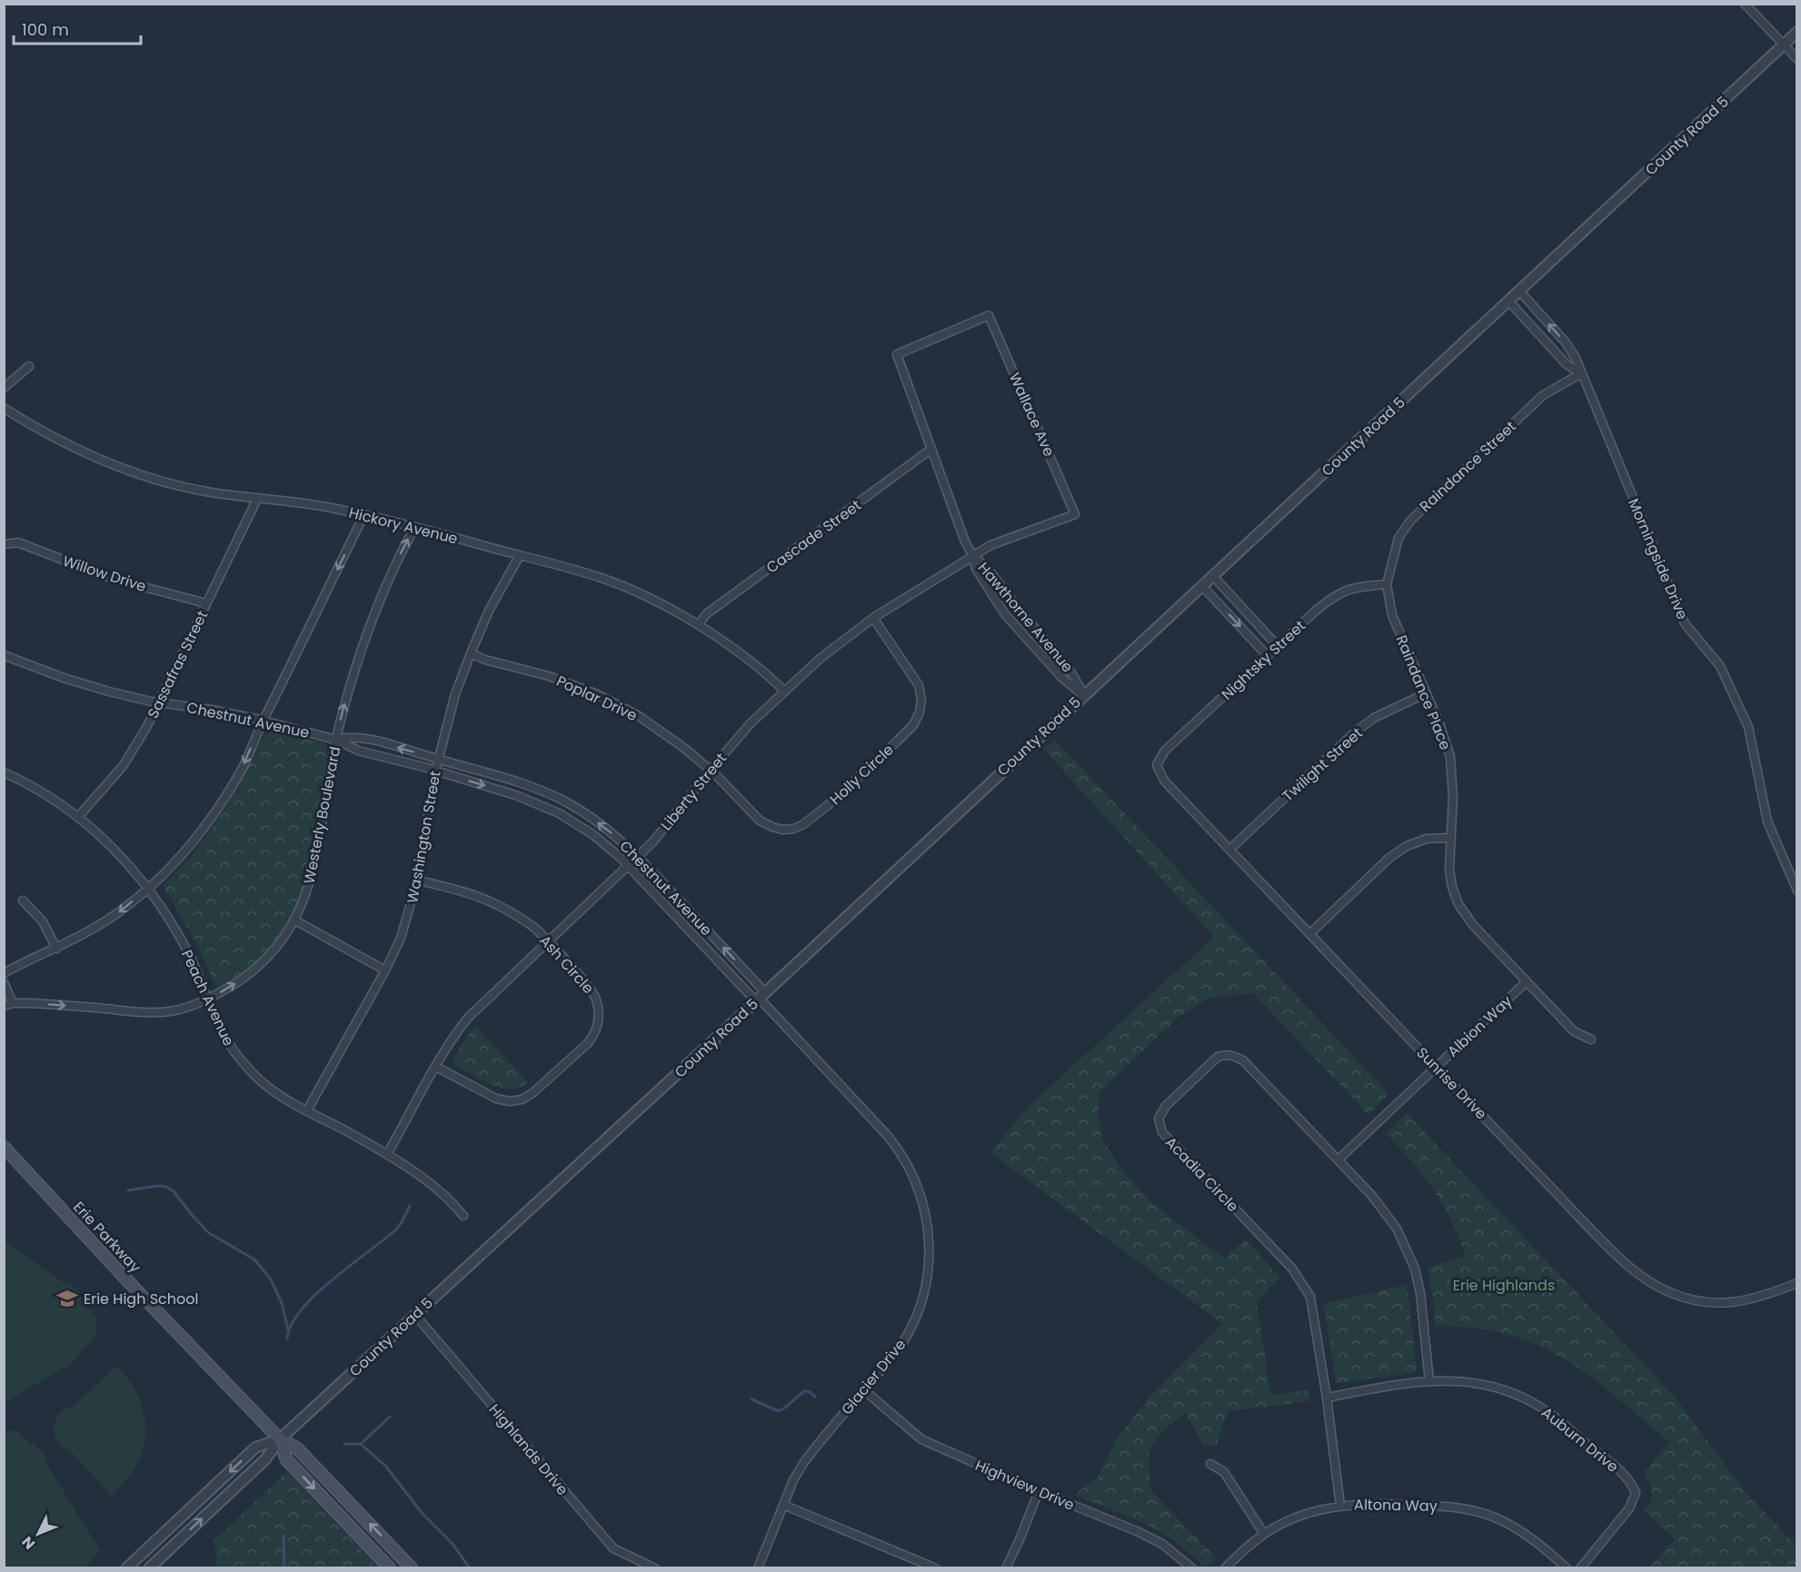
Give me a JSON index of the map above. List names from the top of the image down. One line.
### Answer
{"streets":{"main road":["Erie Parkway"],"street":["County Road 5","Wallace Ave","Raindance Street","Hickory Avenue","Cascade Street","Morningside Drive","Willow Drive","Hawthorne Avenue","Nightsky Street","Sassafras Street","Raindance Place","Poplar Drive","Chestnut Avenue","Twilight Street","Holly Circle","Liberty Street","Westerly Boulevard","Washington Street","Ash Circle","Peach Avenue","Albion Way","Sunrise Drive","Acadia Circle","Glacier Drive","Auburn Drive","Highlands Drive","Highview Drive","Altona Way"]},"crossings":[["County Road 5","Morningside Drive"],["County Road 5","Hawthorne Avenue"],["County Road 5","Chestnut Avenue"],["County Road 5","Erie Parkway"],["County Road 5","Glacier Drive"],["County Road 5","Highlands Drive"],["Wallace Ave","Hawthorne Avenue"],["Wallace Ave","Liberty Street"],["Raindance Street","Morningside Drive"],["Raindance Street","Nightsky Street"],["Raindance Street","Raindance Place"],["Hickory Avenue","Cascade Street"],["Hickory Avenue","Sassafras Street"],["Hickory Avenue","Liberty Street"],["Hickory Avenue","Westerly Boulevard"],["Hickory Avenue","Washington Street"],["Cascade Street","Hawthorne Avenue"],["Willow Drive","Sassafras Street"],["Hawthorne Avenue","Liberty Street"],["Nightsky Street","Raindance Place"],["Nightsky Street","Sunrise Drive"],["Sassafras Street","Chestnut Avenue"],["Sassafras Street","Peach Avenue"],["Raindance Place","Twilight Street"],["Raindance Place","Albion Way"],["Poplar Drive","Holly Circle"],["Poplar Drive","Liberty Street"],["Poplar Drive","Washington Street"],["Chestnut Avenue","Liberty Street"],["Chestnut Avenue","Westerly Boulevard"],["Chestnut Avenue","Washington Street"],["Chestnut Avenue","Glacier Drive"],["Twilight Street","Sunrise Drive"],["Holly Circle","Liberty Street"],["Liberty Street","Ash Circle"],["Liberty Street","Peach Avenue"],["Westerly Boulevard","Peach Avenue"],["Washington Street","Ash Circle"],["Washington Street","Peach Avenue"],["Albion Way","Sunrise Drive"],["Albion Way","Acadia Circle"],["Acadia Circle","Auburn Drive"],["Acadia Circle","Altona Way"],["Glacier Drive","Highview Drive"]],"parks":["Erie Highlands"],"places":{"school or university":["Erie High School"]},"scale_bar":"100 m","north":"bottom left"}
